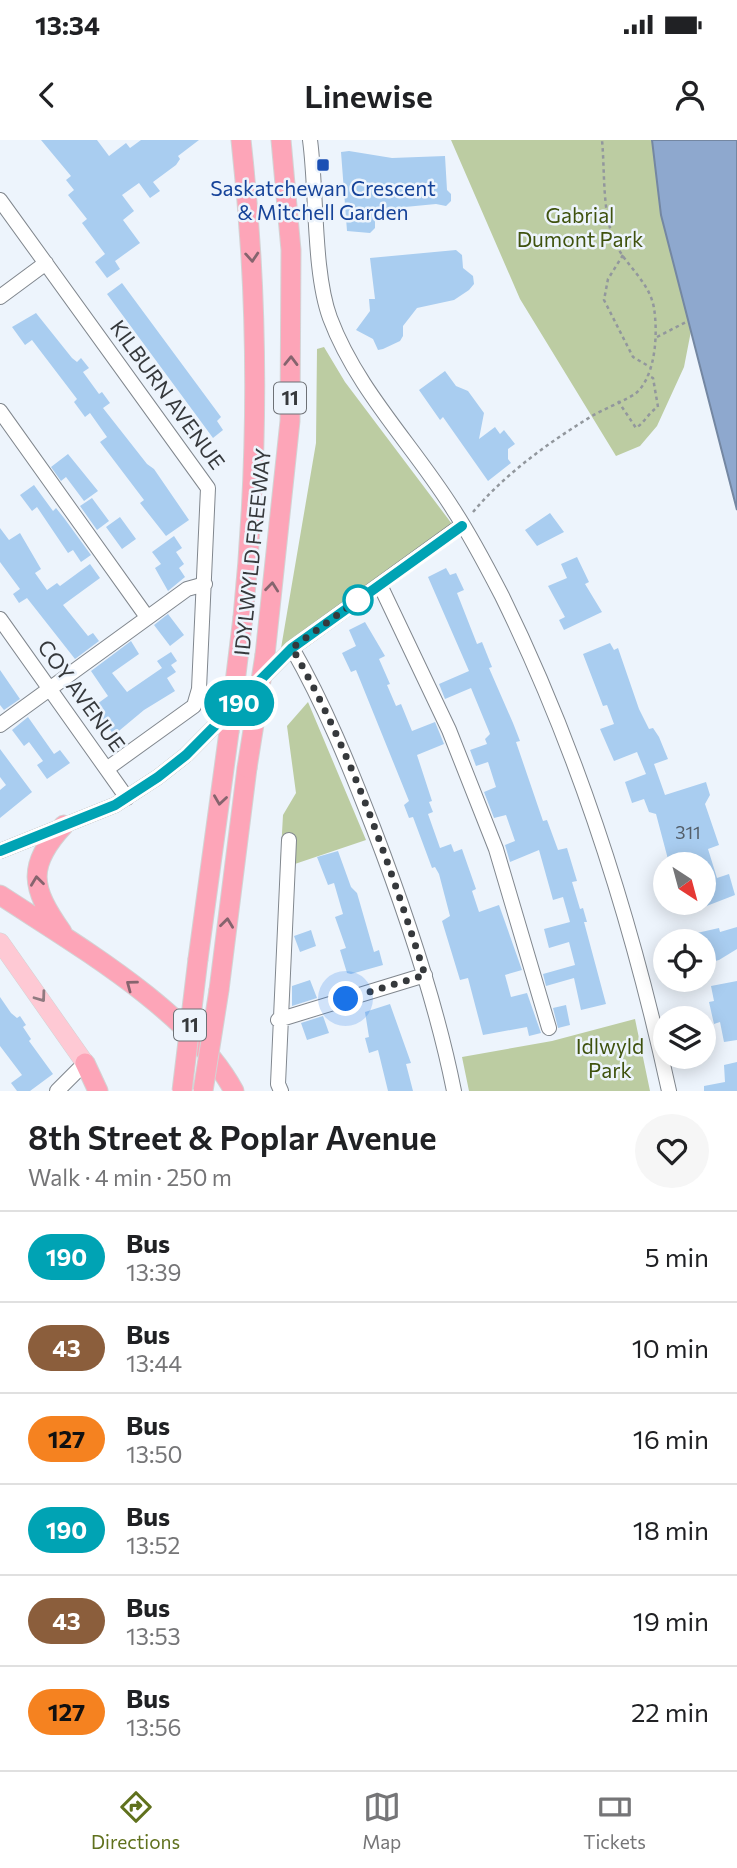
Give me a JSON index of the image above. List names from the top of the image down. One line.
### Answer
{"streets":{"highway":["11","IDYLWYLD FREEWAY"],"street":["KILBURN AVENUE","COY AVENUE"]},"crossings":[["KILBURN AVENUE","COY AVENUE"]],"parks":["Gabrial Dumont Park","Idlwyld Park"],"places":{"transit":["Saskatchewan Crescent & Mitchell Garden"]},"lines":["bus line 190"],"house_numbers":["311"],"north":"bottom right","page":{"status":"13:34","header":"Linewise","on_map":"190","heading":["8th Street & Poplar Avenue","Walk · 4 min · 250 m"],"list":[{"mark":"190","name":"Bus","note":"13:39","value":"5 min"},{"mark":"43","name":"Bus","note":"13:44","value":"10 min"},{"mark":"127","name":"Bus","note":"13:50","value":"16 min"},{"mark":"190","name":"Bus","note":"13:52","value":"18 min"},{"mark":"43","name":"Bus","note":"13:53","value":"19 min"},{"mark":"127","name":"Bus","note":"13:56","value":"22 min"}],"tabs":["Directions","Map","Tickets"]}}
